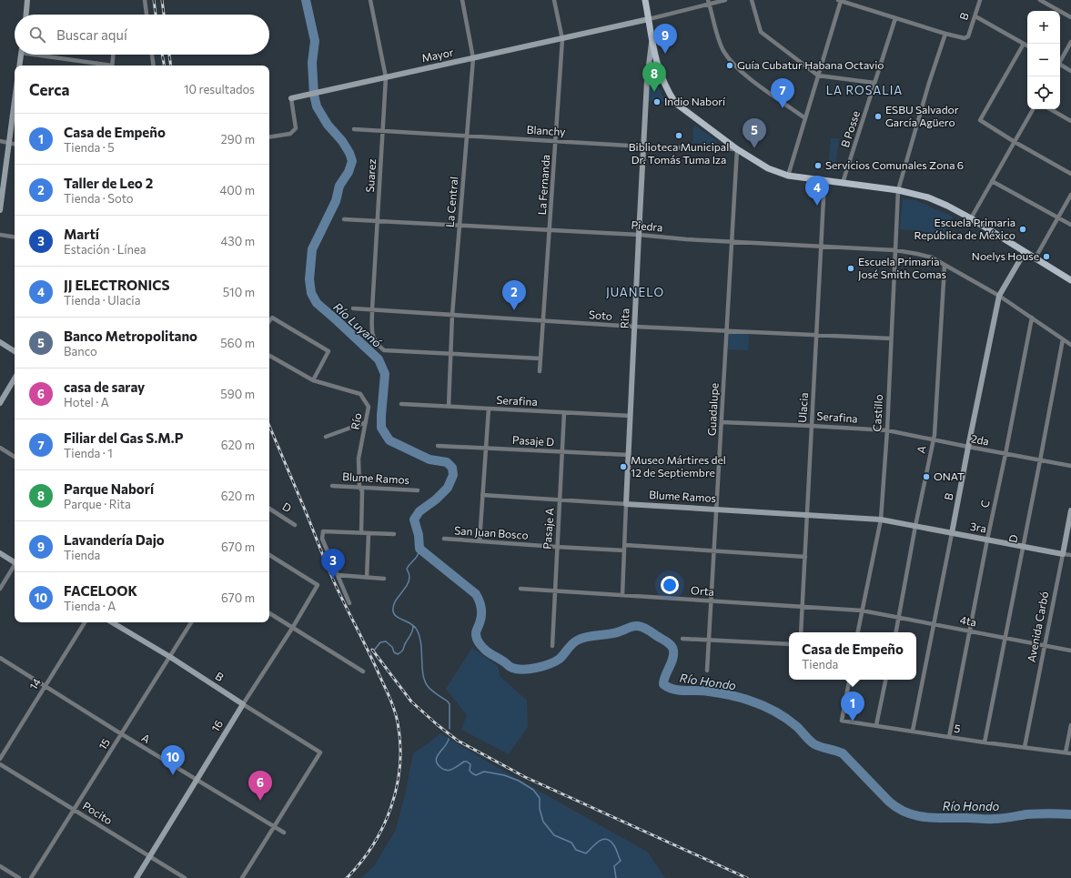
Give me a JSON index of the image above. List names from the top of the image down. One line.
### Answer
{"streets":{"street":["B","Mayor","B Posse","Blanchy","Suarez","La Fernanda","La Central","Piedra","Soto","Rita","Serafina","Ulacia","Guadalupe","Castillo","Río","2da","Pasaje D","A","Blume Ramos","C","D","3ra","Pasaje A","San Juan Bosco","Orta","4ta","Avenida Carbó","14","16","5","15","Pocito"]},"crossings":[["B","Piedra"],["B","Castillo"],["B","2da"],["B","A"],["B","3ra"],["B","4ta"],["B","16"],["B","5"],["B","15"],["Mayor","Suarez"],["Mayor","La Fernanda"],["Mayor","La Central"],["Blanchy","Suarez"],["Blanchy","La Fernanda"],["Blanchy","La Central"],["Blanchy","Rita"],["Blanchy","Guadalupe"],["Suarez","La Central"],["Suarez","Piedra"],["Suarez","Soto"],["La Fernanda","Piedra"],["La Fernanda","Soto"],["La Central","Piedra"],["La Central","Soto"],["La Central","Serafina"],["Piedra","Rita"],["Piedra","Ulacia"],["Piedra","Guadalupe"],["Piedra","Castillo"],["Piedra","A"],["Piedra","C"],["Piedra","D"],["Soto","Rita"],["Soto","Ulacia"],["Soto","Guadalupe"],["Soto","Castillo"],["Rita","Serafina"],["Rita","Pasaje D"],["Rita","Blume Ramos"],["Rita","San Juan Bosco"],["Rita","Orta"],["Serafina","Ulacia"],["Serafina","Guadalupe"],["Serafina","Castillo"],["Serafina","2da"],["Serafina","Pasaje A"],["Ulacia","Blume Ramos"],["Ulacia","Orta"],["Guadalupe","Blume Ramos"],["Guadalupe","Orta"],["Castillo","2da"],["Castillo","Blume Ramos"],["Castillo","3ra"],["Castillo","Orta"],["Castillo","4ta"],["Río","Blume Ramos"],["2da","A"],["2da","C"],["2da","D"],["Pasaje D","Pasaje A"],["A","3ra"],["A","4ta"],["A","14"],["A","16"],["A","15"],["Blume Ramos","3ra"],["Blume Ramos","Pasaje A"],["C","3ra"],["C","4ta"],["C","5"],["D","3ra"],["D","4ta"],["D","5"],["3ra","Avenida Carbó"],["Pasaje A","San Juan Bosco"],["Pasaje A","Orta"],["Orta","4ta"],["4ta","Avenida Carbó"],["Avenida Carbó","5"],["16","Pocito"],["15","Pocito"]],"districts":["LA ROSALIA","JUANELO"],"water":["Río Luyanó","Río Hondo"],"places":["Guía Cubatur Habana Octavio","Indio Naborí","ESBU Salvador García Agüero","Biblioteca Municipal Dr. Tomás Tuma Iza","Servicios Comunales Zona 6","Escuela Primaria República de México","Noelys House","Escuela Primaria José Smith Comas","Museo Mártires del 12 de Septiembre","ONAT"],"page":{"map_buttons":["+","−"],"search":"Buscar aquí","pins":["9","8","7","5","4","2","3","1","10","6"],"heading":["Cerca","10 resultados"],"list":[{"mark":"1","name":"Casa de Empeño","note":"Tienda · 5","value":"290 m"},{"mark":"2","name":"Taller de Leo 2","note":"Tienda · Soto","value":"400 m"},{"mark":"3","name":"Martí","note":"Estación · Línea","value":"430 m"},{"mark":"4","name":"JJ ELECTRONICS","note":"Tienda · Ulacia","value":"510 m"},{"mark":"5","name":"Banco Metropolitano","note":"Banco","value":"560 m"},{"mark":"6","name":"casa de saray","note":"Hotel · A","value":"590 m"},{"mark":"7","name":"Filiar del Gas S.M.P","note":"Tienda · 1","value":"620 m"},{"mark":"8","name":"Parque Naborí","note":"Parque · Rita","value":"620 m"},{"mark":"9","name":"Lavandería Dajo","note":"Tienda","value":"670 m"},{"mark":"10","name":"FACELOOK","note":"Tienda · A","value":"670 m"}],"popup":["Casa de Empeño","Tienda"]}}
